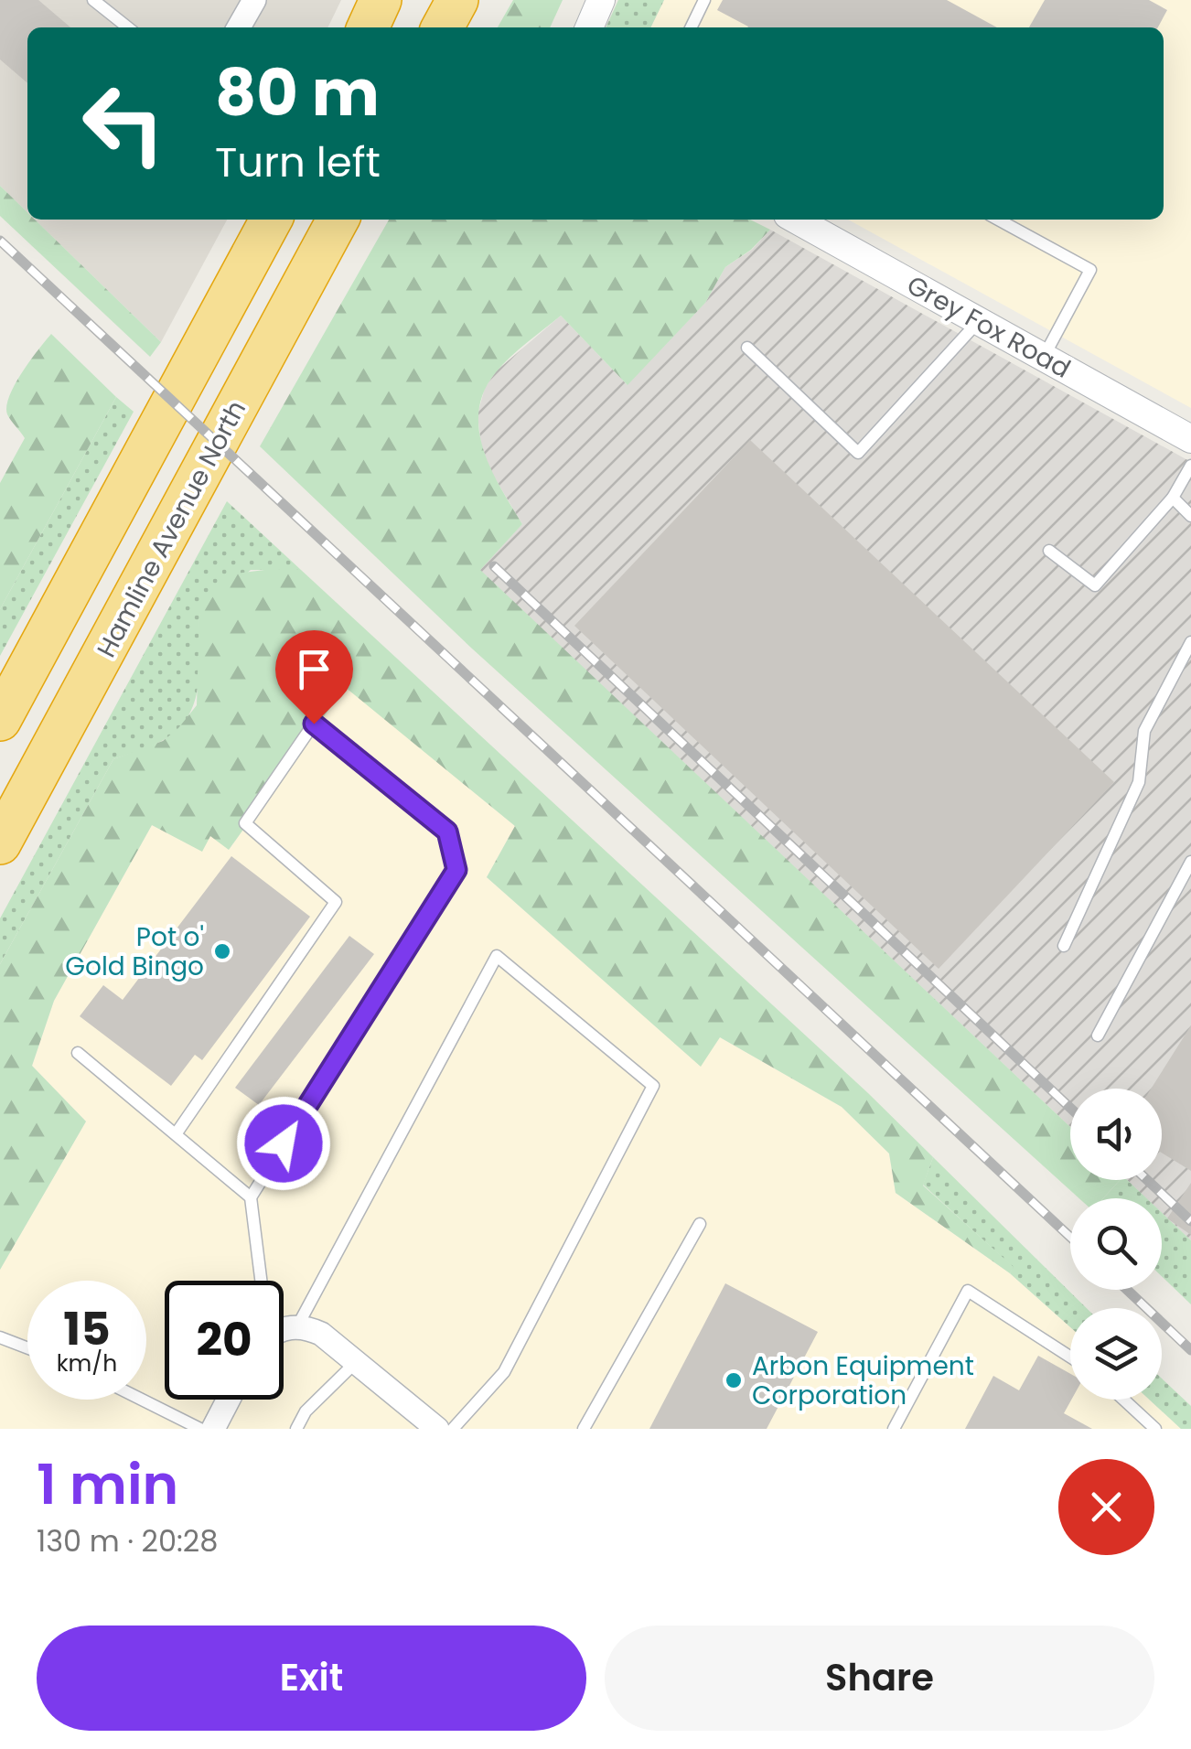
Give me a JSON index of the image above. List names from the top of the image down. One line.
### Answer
{"streets":{"highway":["Hamline Avenue North"],"street":["Grey Fox Road"]},"places":["Pot o' Gold Bingo","Arbon Equipment Corporation"],"page":{"turn":["80 m","Turn left"],"speed":"15 km/h","limit":"20","heading":["1 min","130 m · 20:28"],"buttons":["Exit","Share"]}}
